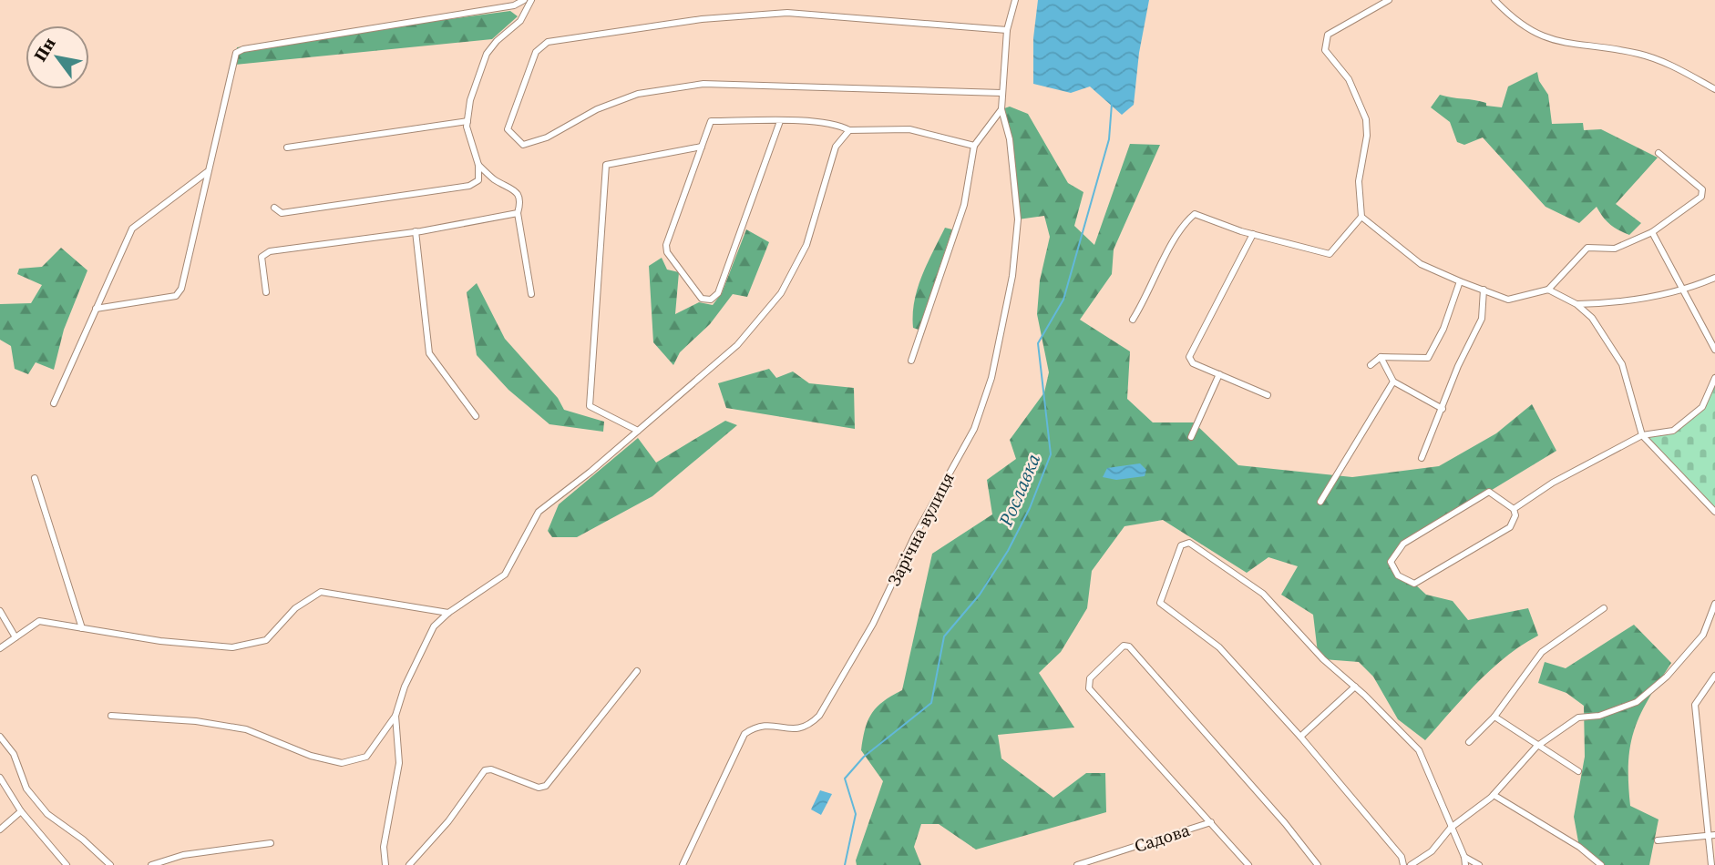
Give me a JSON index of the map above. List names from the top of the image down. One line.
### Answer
{"streets":{"street":["Зарічна вулиця","Садова"]},"water":["Рославка"],"north":"top left"}
